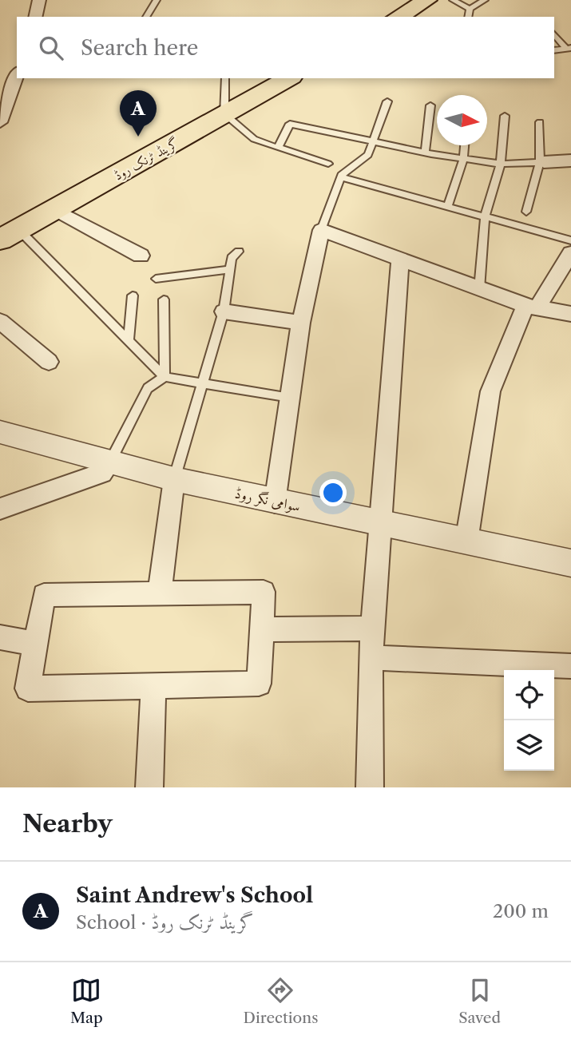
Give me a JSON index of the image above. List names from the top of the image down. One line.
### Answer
{"streets":{"main road":["گرینڈ ٹرنک روڈ"],"street":["سوامی نگر روڈ"]},"north":"right","page":{"search":"Search here","pins":"A","heading":"Nearby","list":[{"mark":"A","name":"Saint Andrew's School","note":"School · گرینڈ ٹرنک روڈ","value":"200 m"}],"nav":["Map","Directions","Saved"]}}
